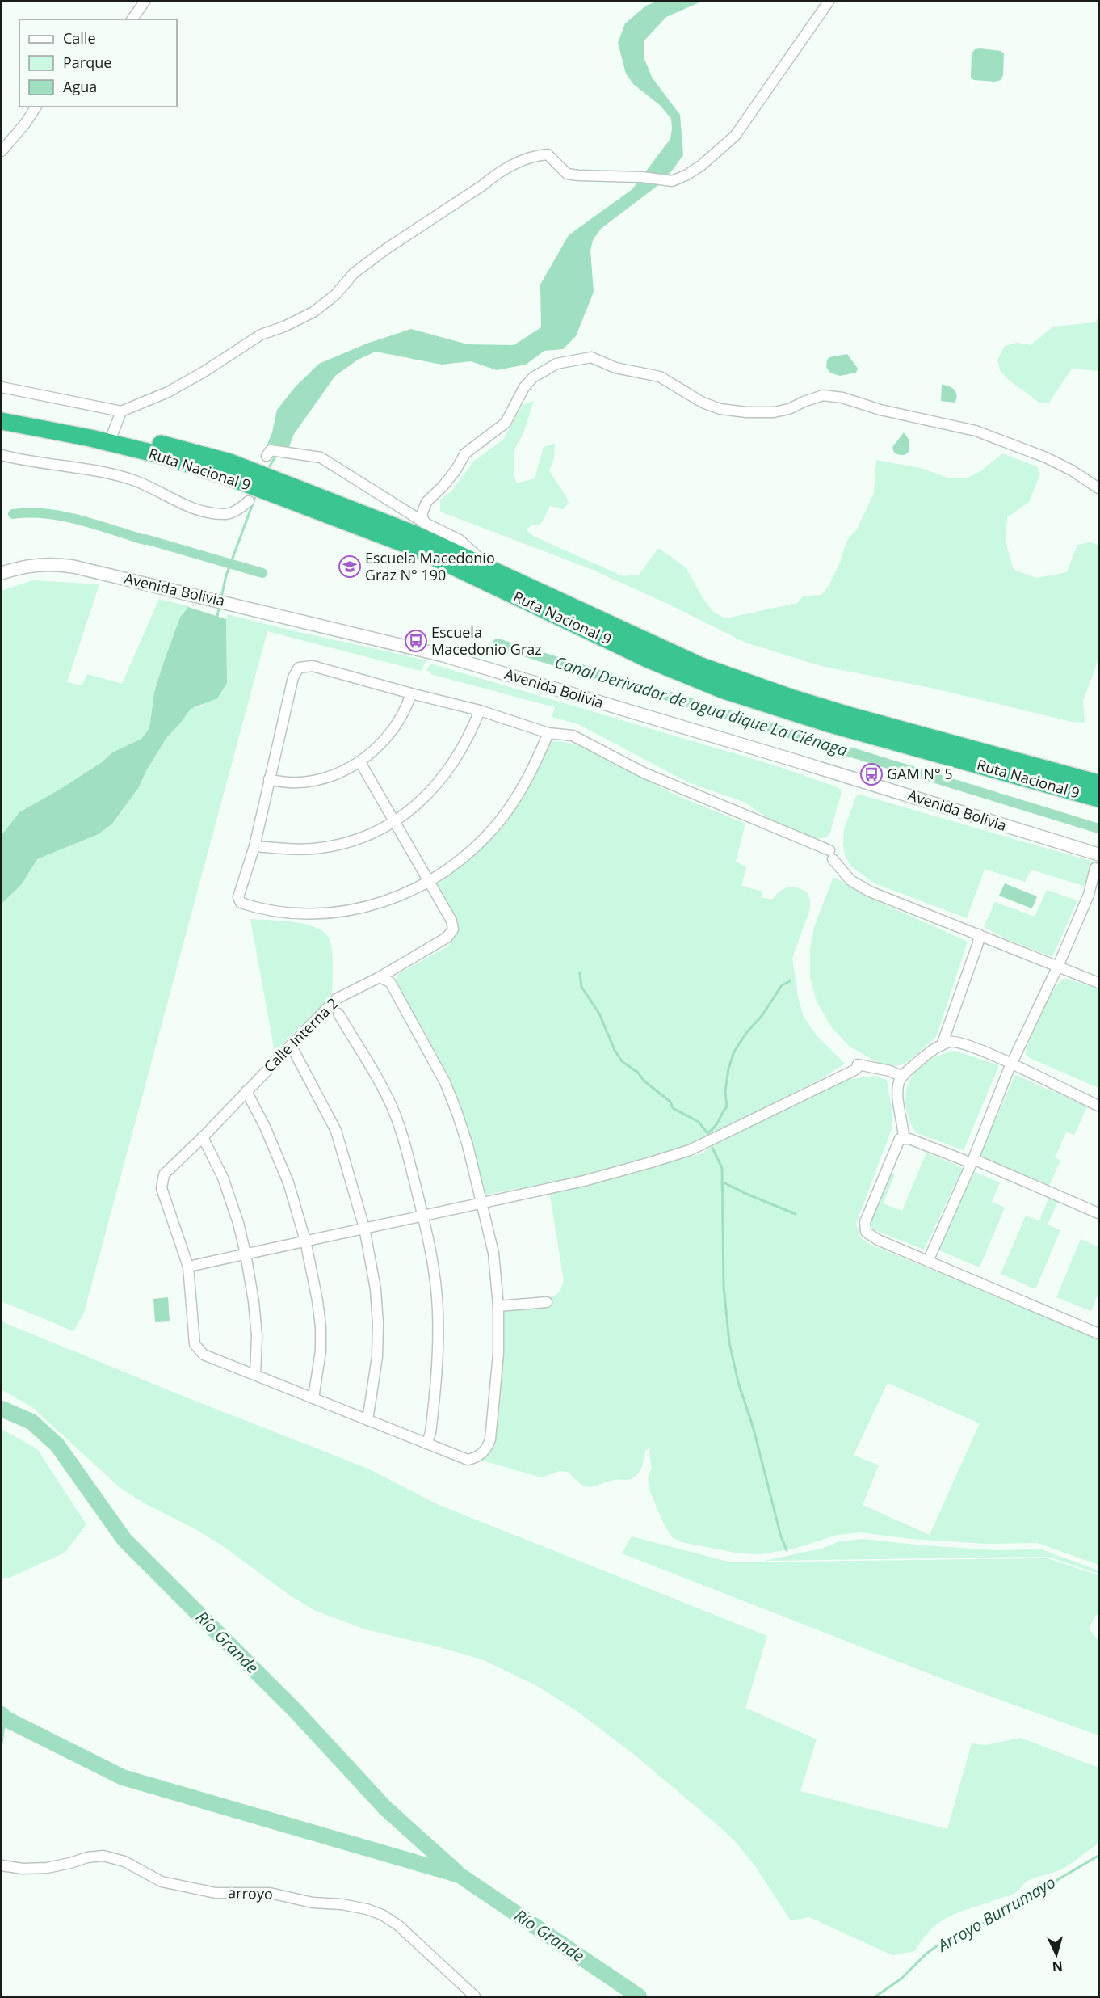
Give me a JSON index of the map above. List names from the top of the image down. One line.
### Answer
{"streets":{"highway":["Ruta Nacional 9"],"street":["Avenida Bolivia","Calle Interna 2","arroyo"]},"water":["Canal Derivador de agua dique La Ciénaga","Río Grande","Arroyo Burrumayo"],"places":{"school or university":["Escuela Macedonio Graz N° 190"],"bus stop":["Escuela Macedonio Graz","GAM N° 5"]},"legend":["Calle","Parque","Agua"],"north":"bottom"}
